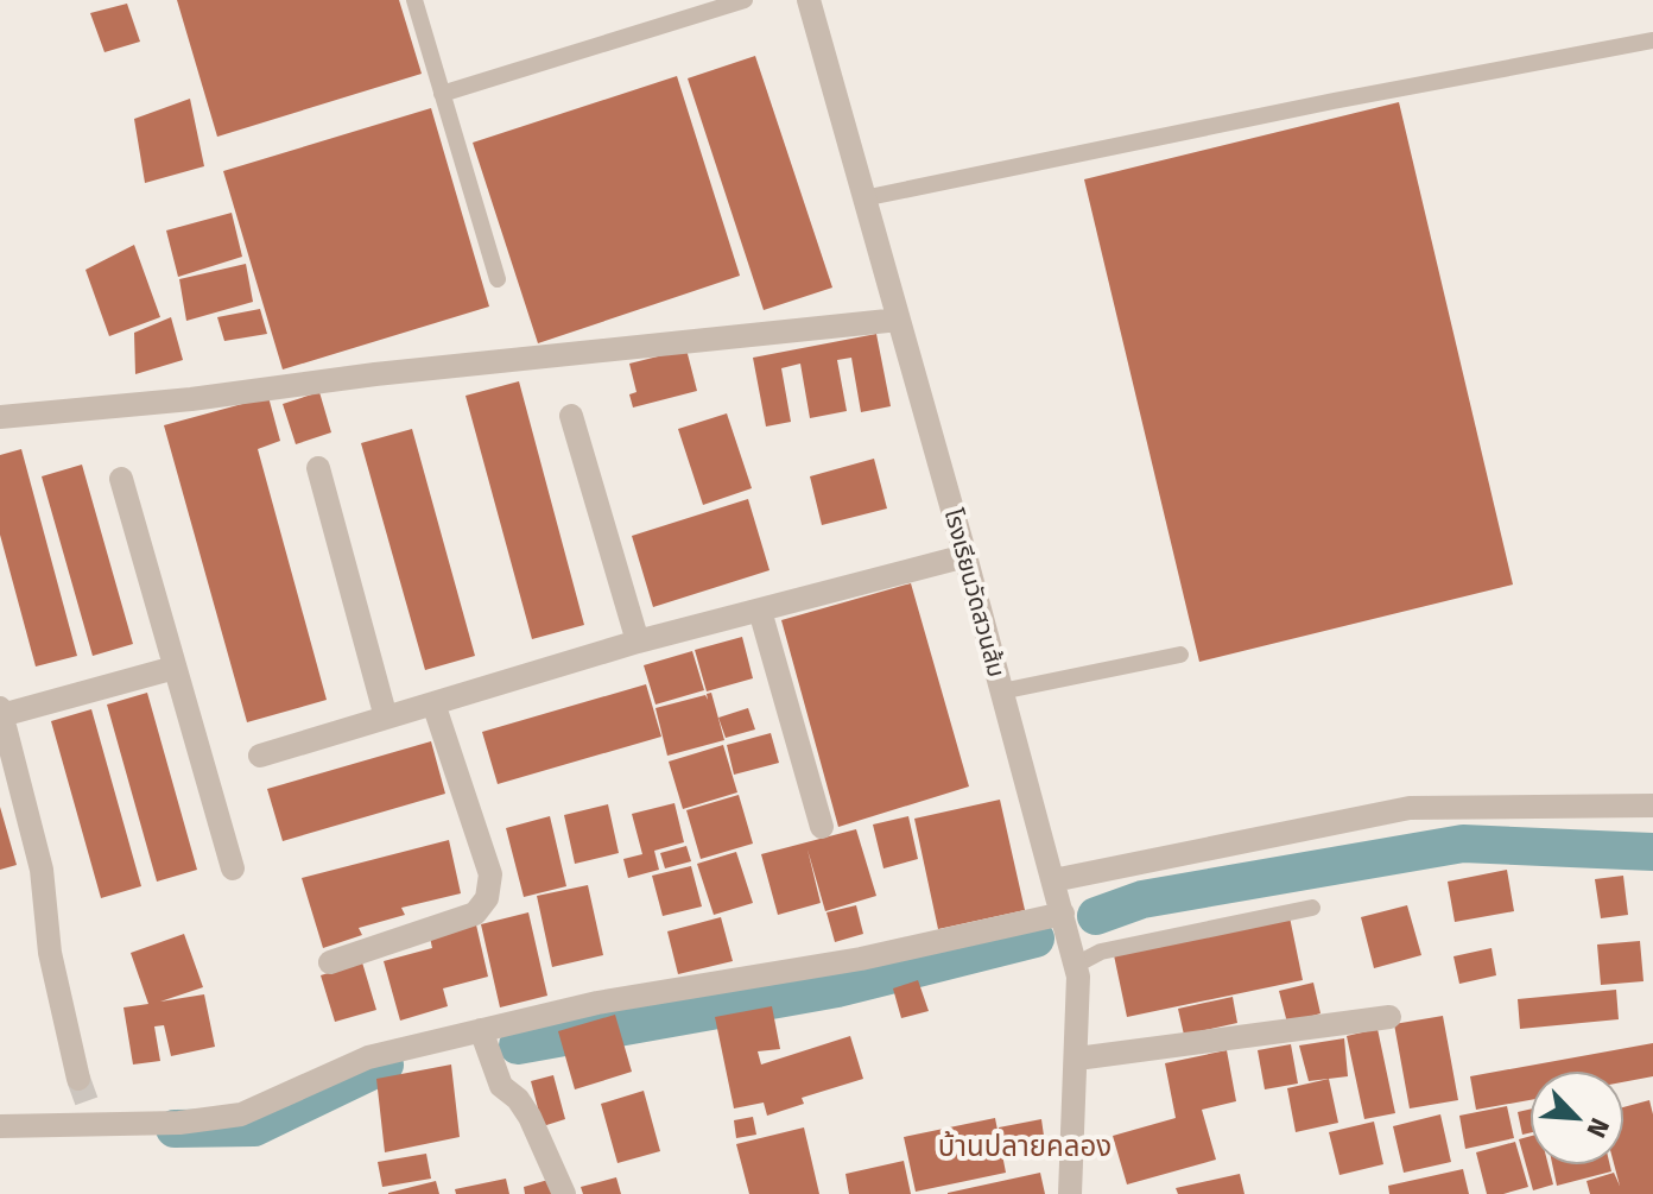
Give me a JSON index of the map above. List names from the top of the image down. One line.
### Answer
{"streets":{"street":["โรงเรียนวัดสวนส้ม"]},"districts":["บ้านปลายคลอง"],"north":"bottom right"}
